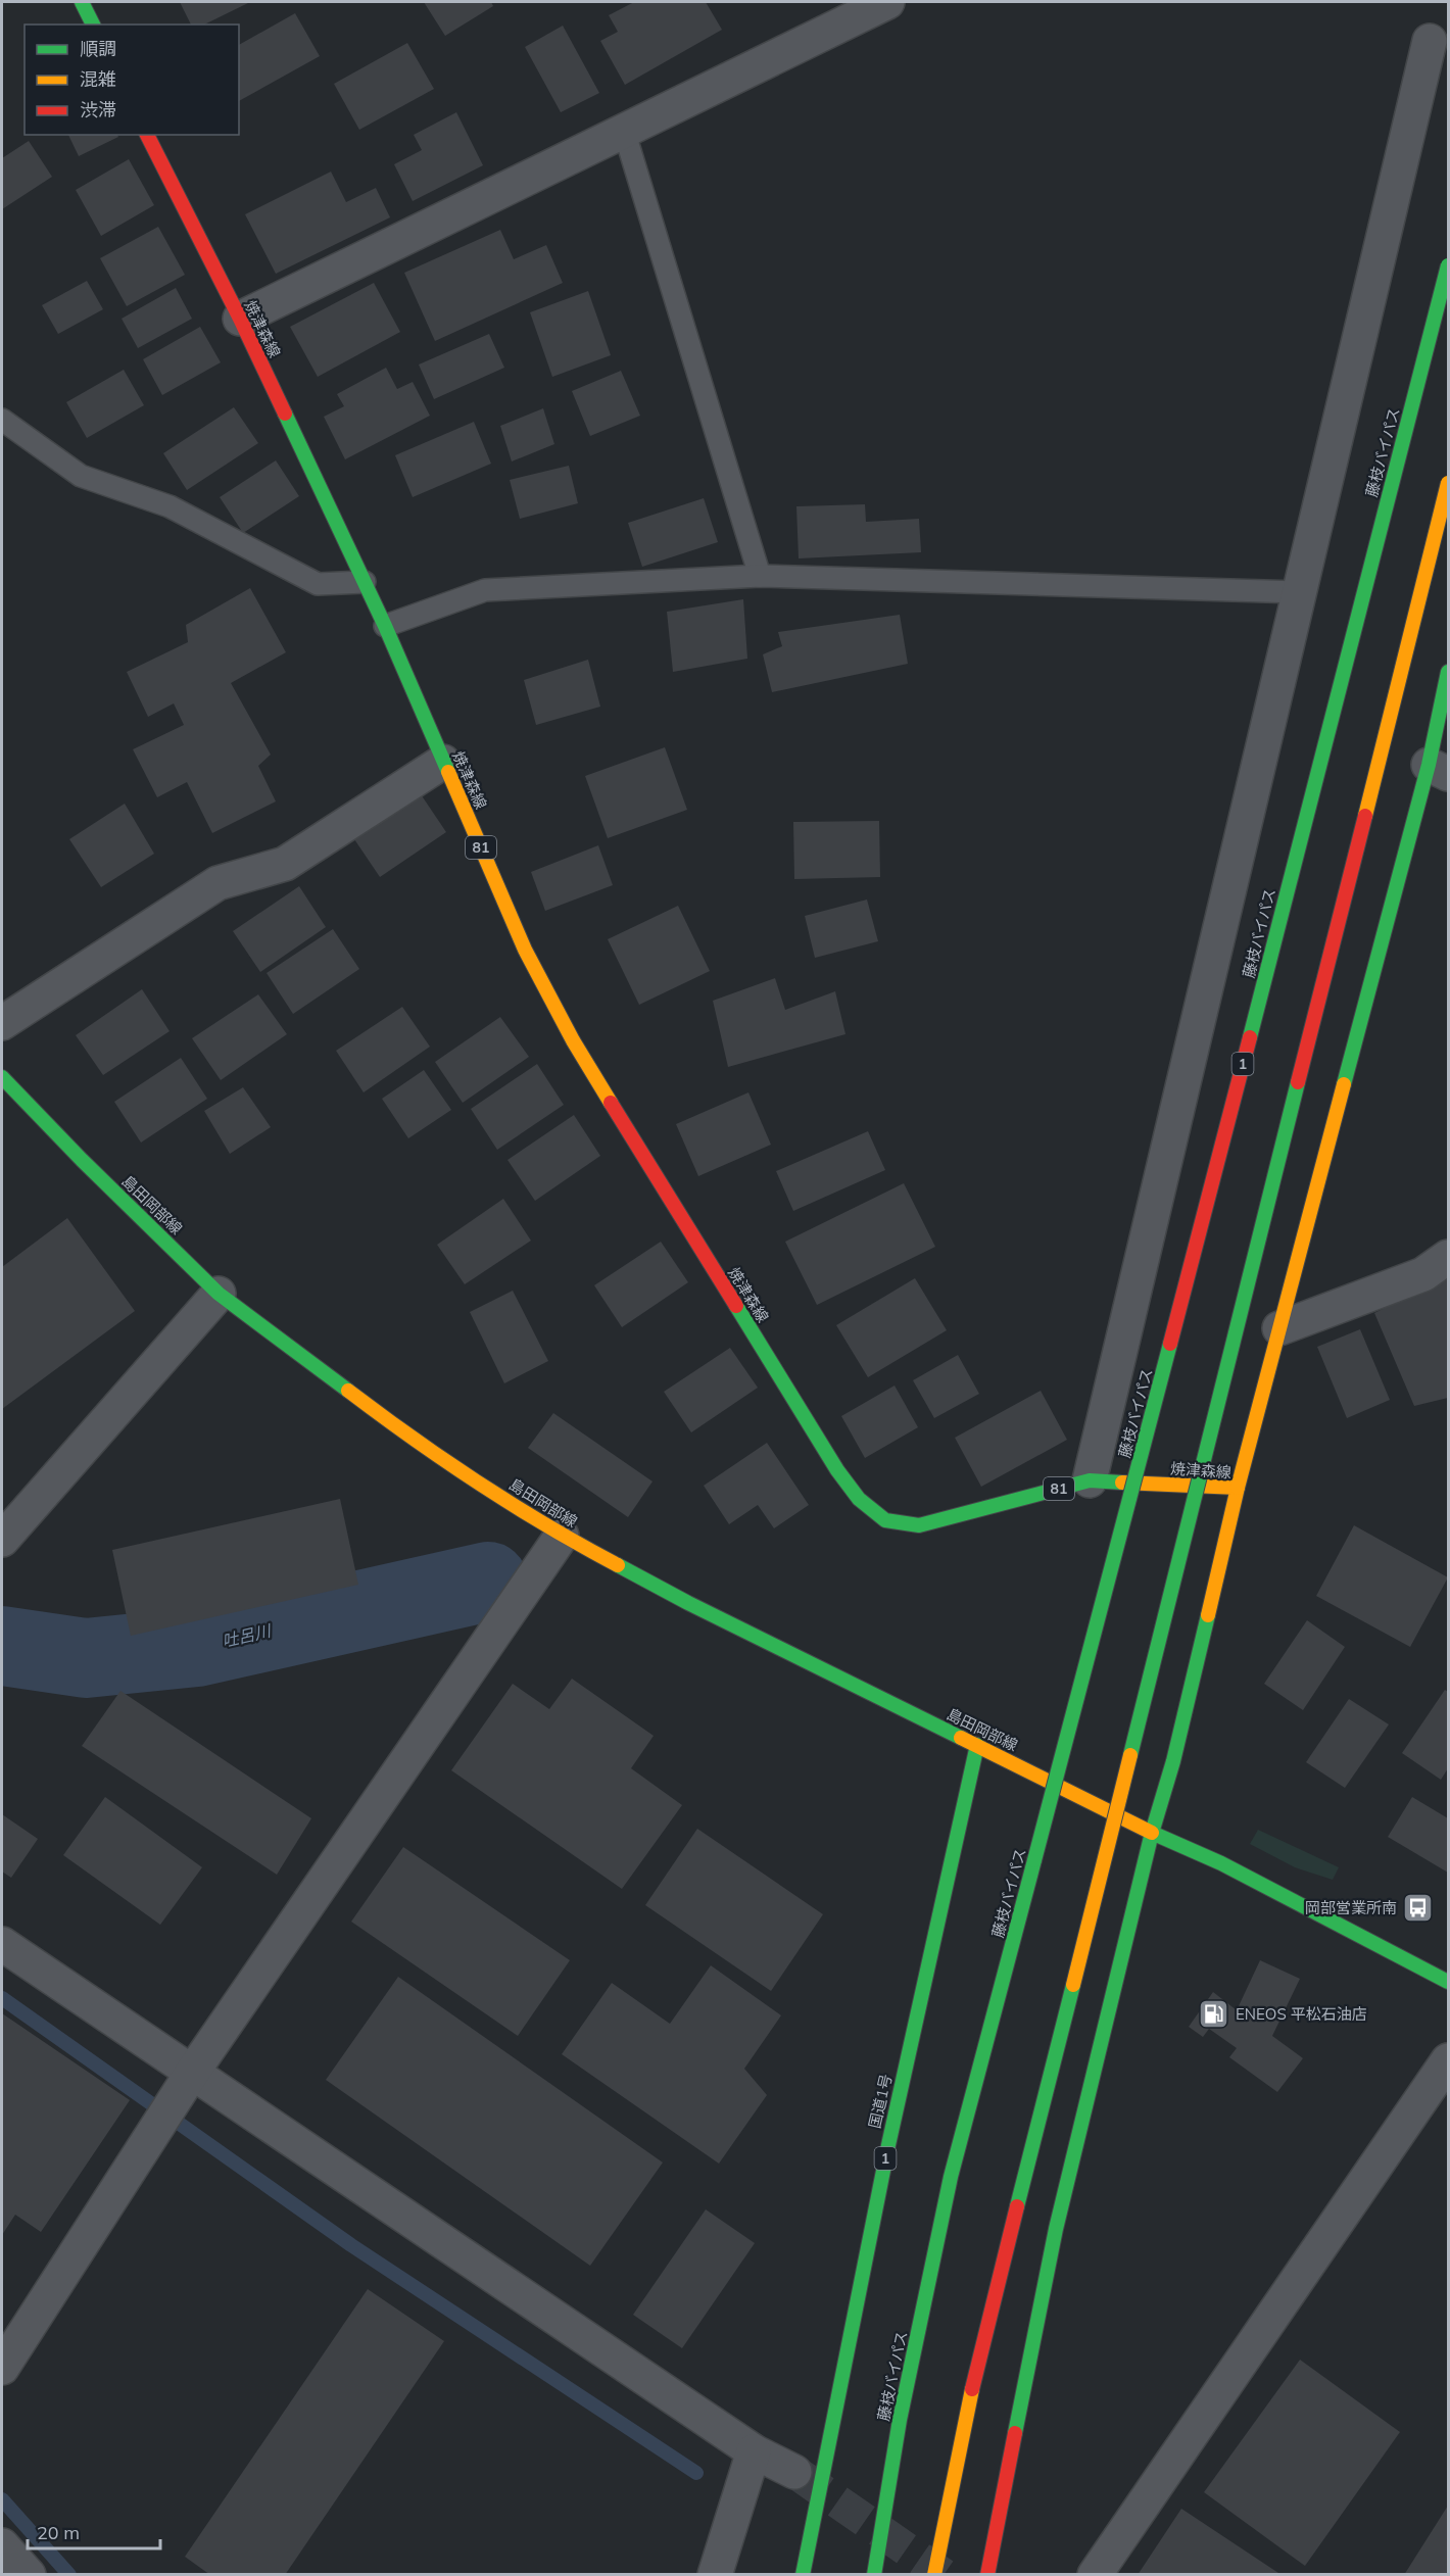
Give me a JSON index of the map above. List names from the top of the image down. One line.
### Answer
{"streets":{"main road":["焼津森線","藤枝バイパス","81","1","島田岡部線","国道1号"]},"crossings":[["焼津森線","島田岡部線"],["島田岡部線","国道1号"]],"water":["吐呂川"],"places":{"bus stop":["岡部営業所南"],"fuel station":["ENEOS 平松石油店"]},"legend":["順調","混雑","渋滞"],"scale_bar":"20 m"}
